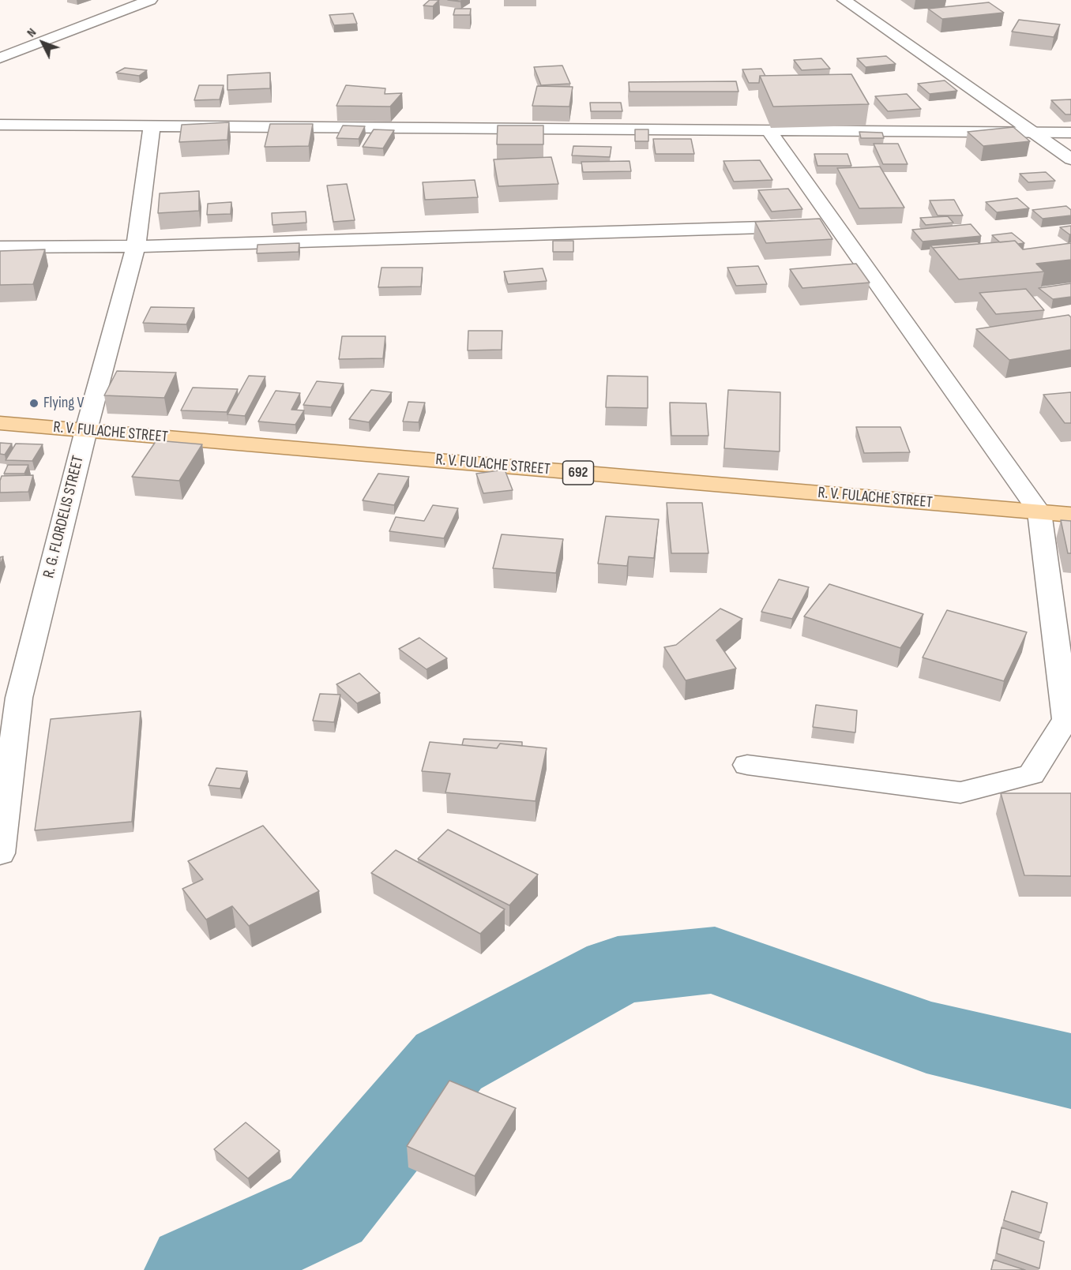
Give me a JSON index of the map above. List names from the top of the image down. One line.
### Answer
{"streets":{"main road":["R. V. FULACHE STREET","692"],"street":["R. G. FLORDELIS STREET"]},"crossings":[["R. V. FULACHE STREET","R. G. FLORDELIS STREET"]],"places":["Flying V"],"north":"top left"}
